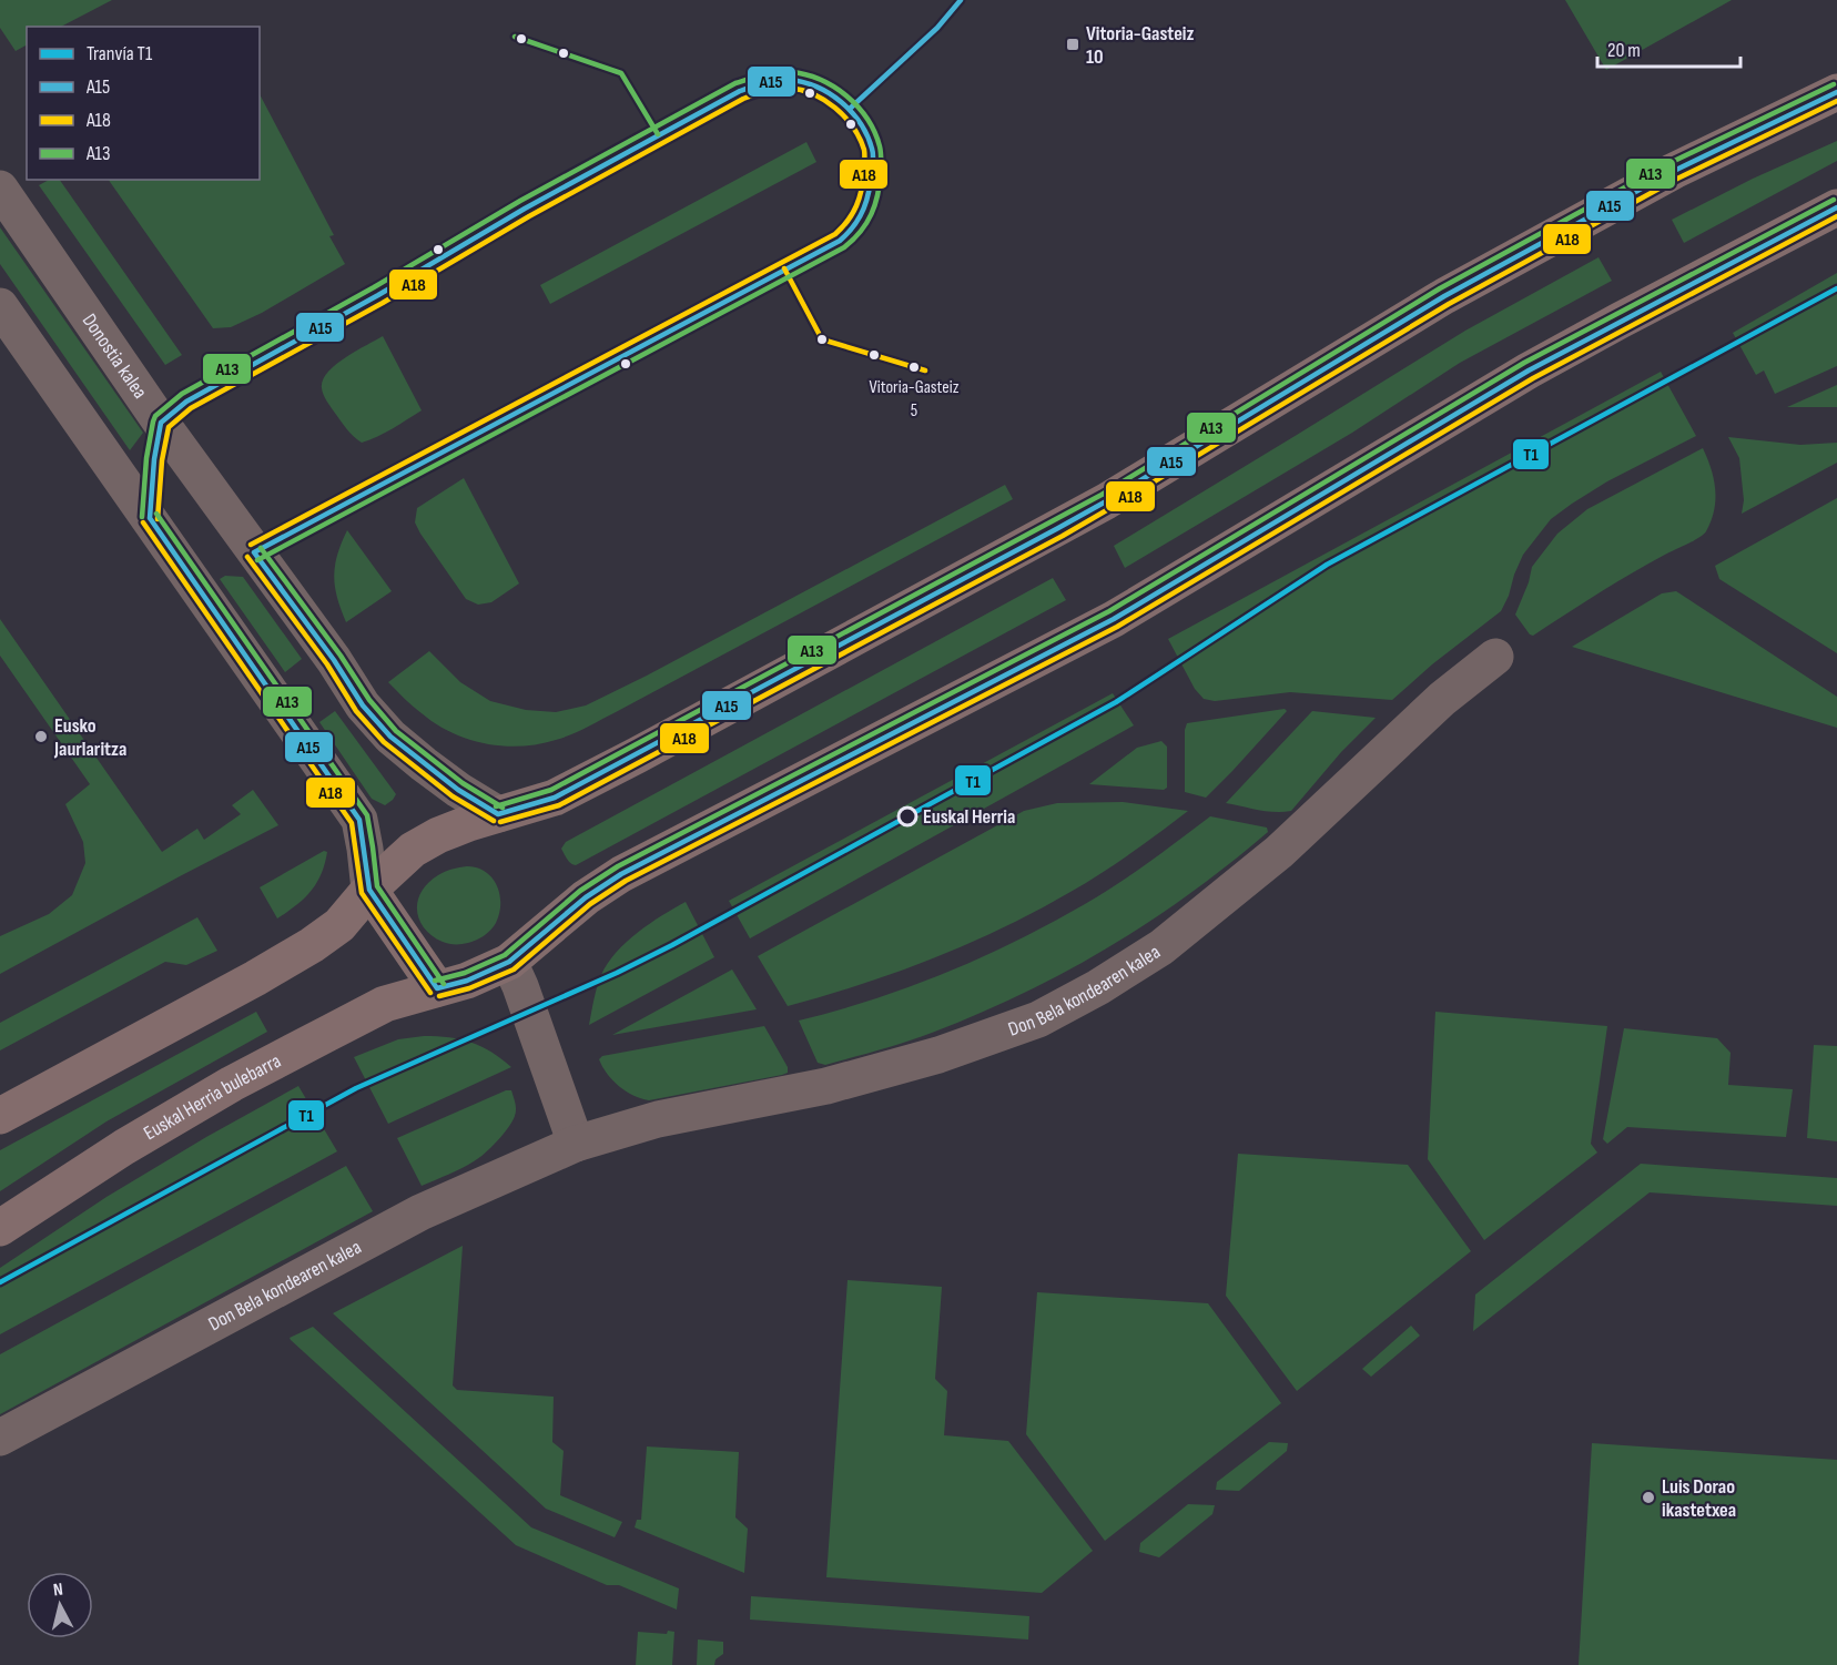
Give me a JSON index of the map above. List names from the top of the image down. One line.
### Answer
{"streets":{"main road":["Euskal Herria bulebarra"],"street":["Donostia kalea","Don Bela kondearen kalea"]},"places":{"transit":["Vitoria-Gasteiz 10"],"other":["Vitoria-Gasteiz 5","Eusko Jaurlaritza","Euskal Herria","Luis Dorao ikastetxea"]},"lines":["transit line A15","transit line A13","transit line A18","tram line T1"],"legend":["Tranvía T1","A15","A18","A13"],"scale_bar":"20 m","north":"top"}
